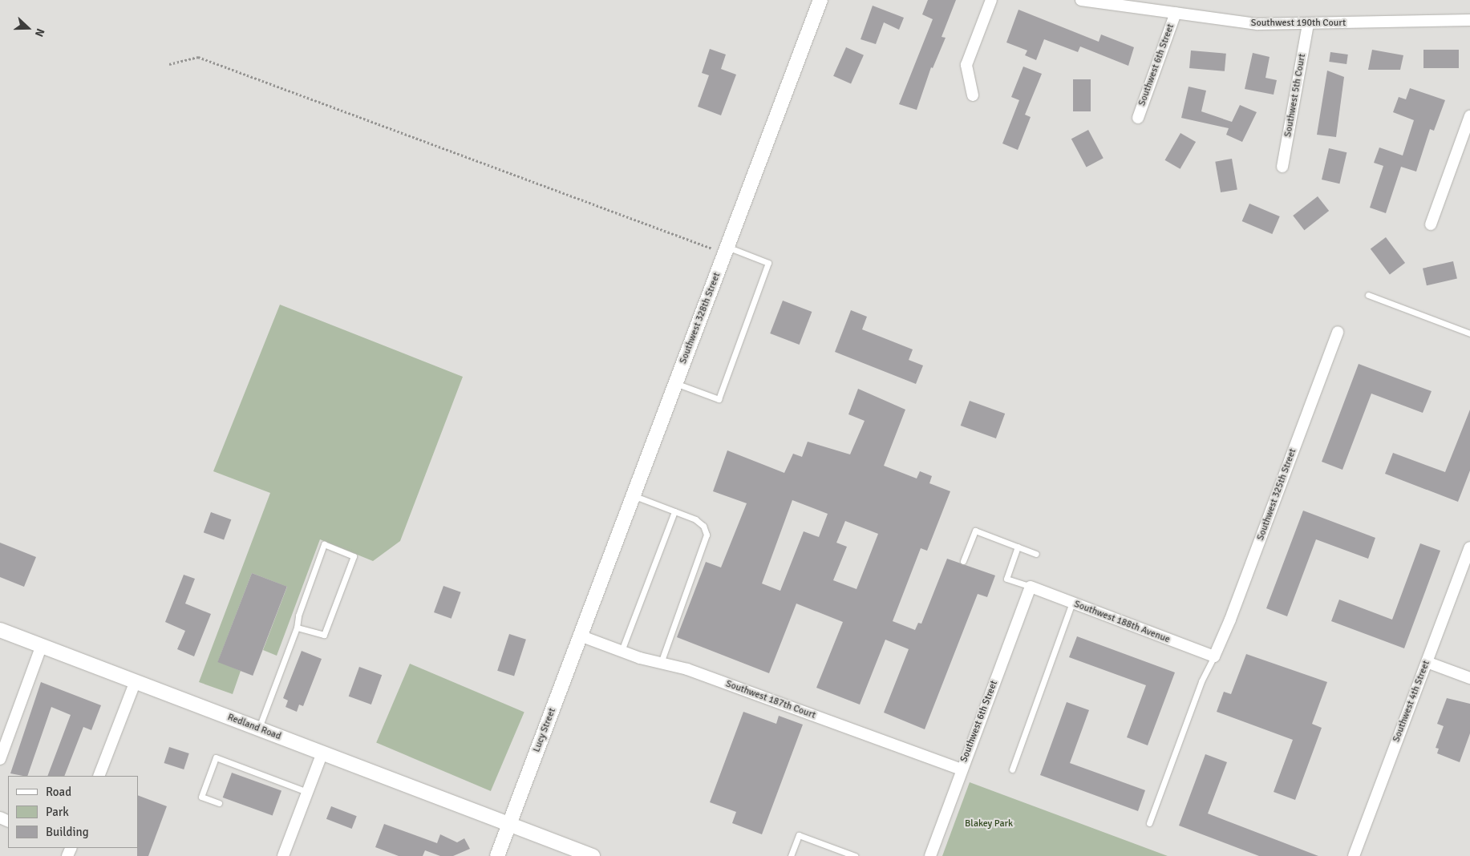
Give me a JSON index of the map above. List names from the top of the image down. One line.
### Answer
{"streets":{"street":["Southwest 190th Court","Southwest 6th Street","Southwest 5th Court","Southwest 328th Street","Southwest 325th Street","Southwest 188th Avenue","Southwest 187th Court","Southwest 4th Street","Redland Road","Lucy Street"]},"crossings":[["Southwest 190th Court","Southwest 6th Street"],["Southwest 190th Court","Southwest 5th Court"],["Southwest 6th Street","Southwest 188th Avenue"],["Southwest 6th Street","Southwest 187th Court"],["Southwest 328th Street","Southwest 187th Court"],["Southwest 328th Street","Lucy Street"],["Southwest 325th Street","Southwest 188th Avenue"],["Southwest 187th Court","Lucy Street"],["Redland Road","Lucy Street"]],"parks":["Blakey Park"],"legend":["Road","Park","Building"],"north":"right"}
